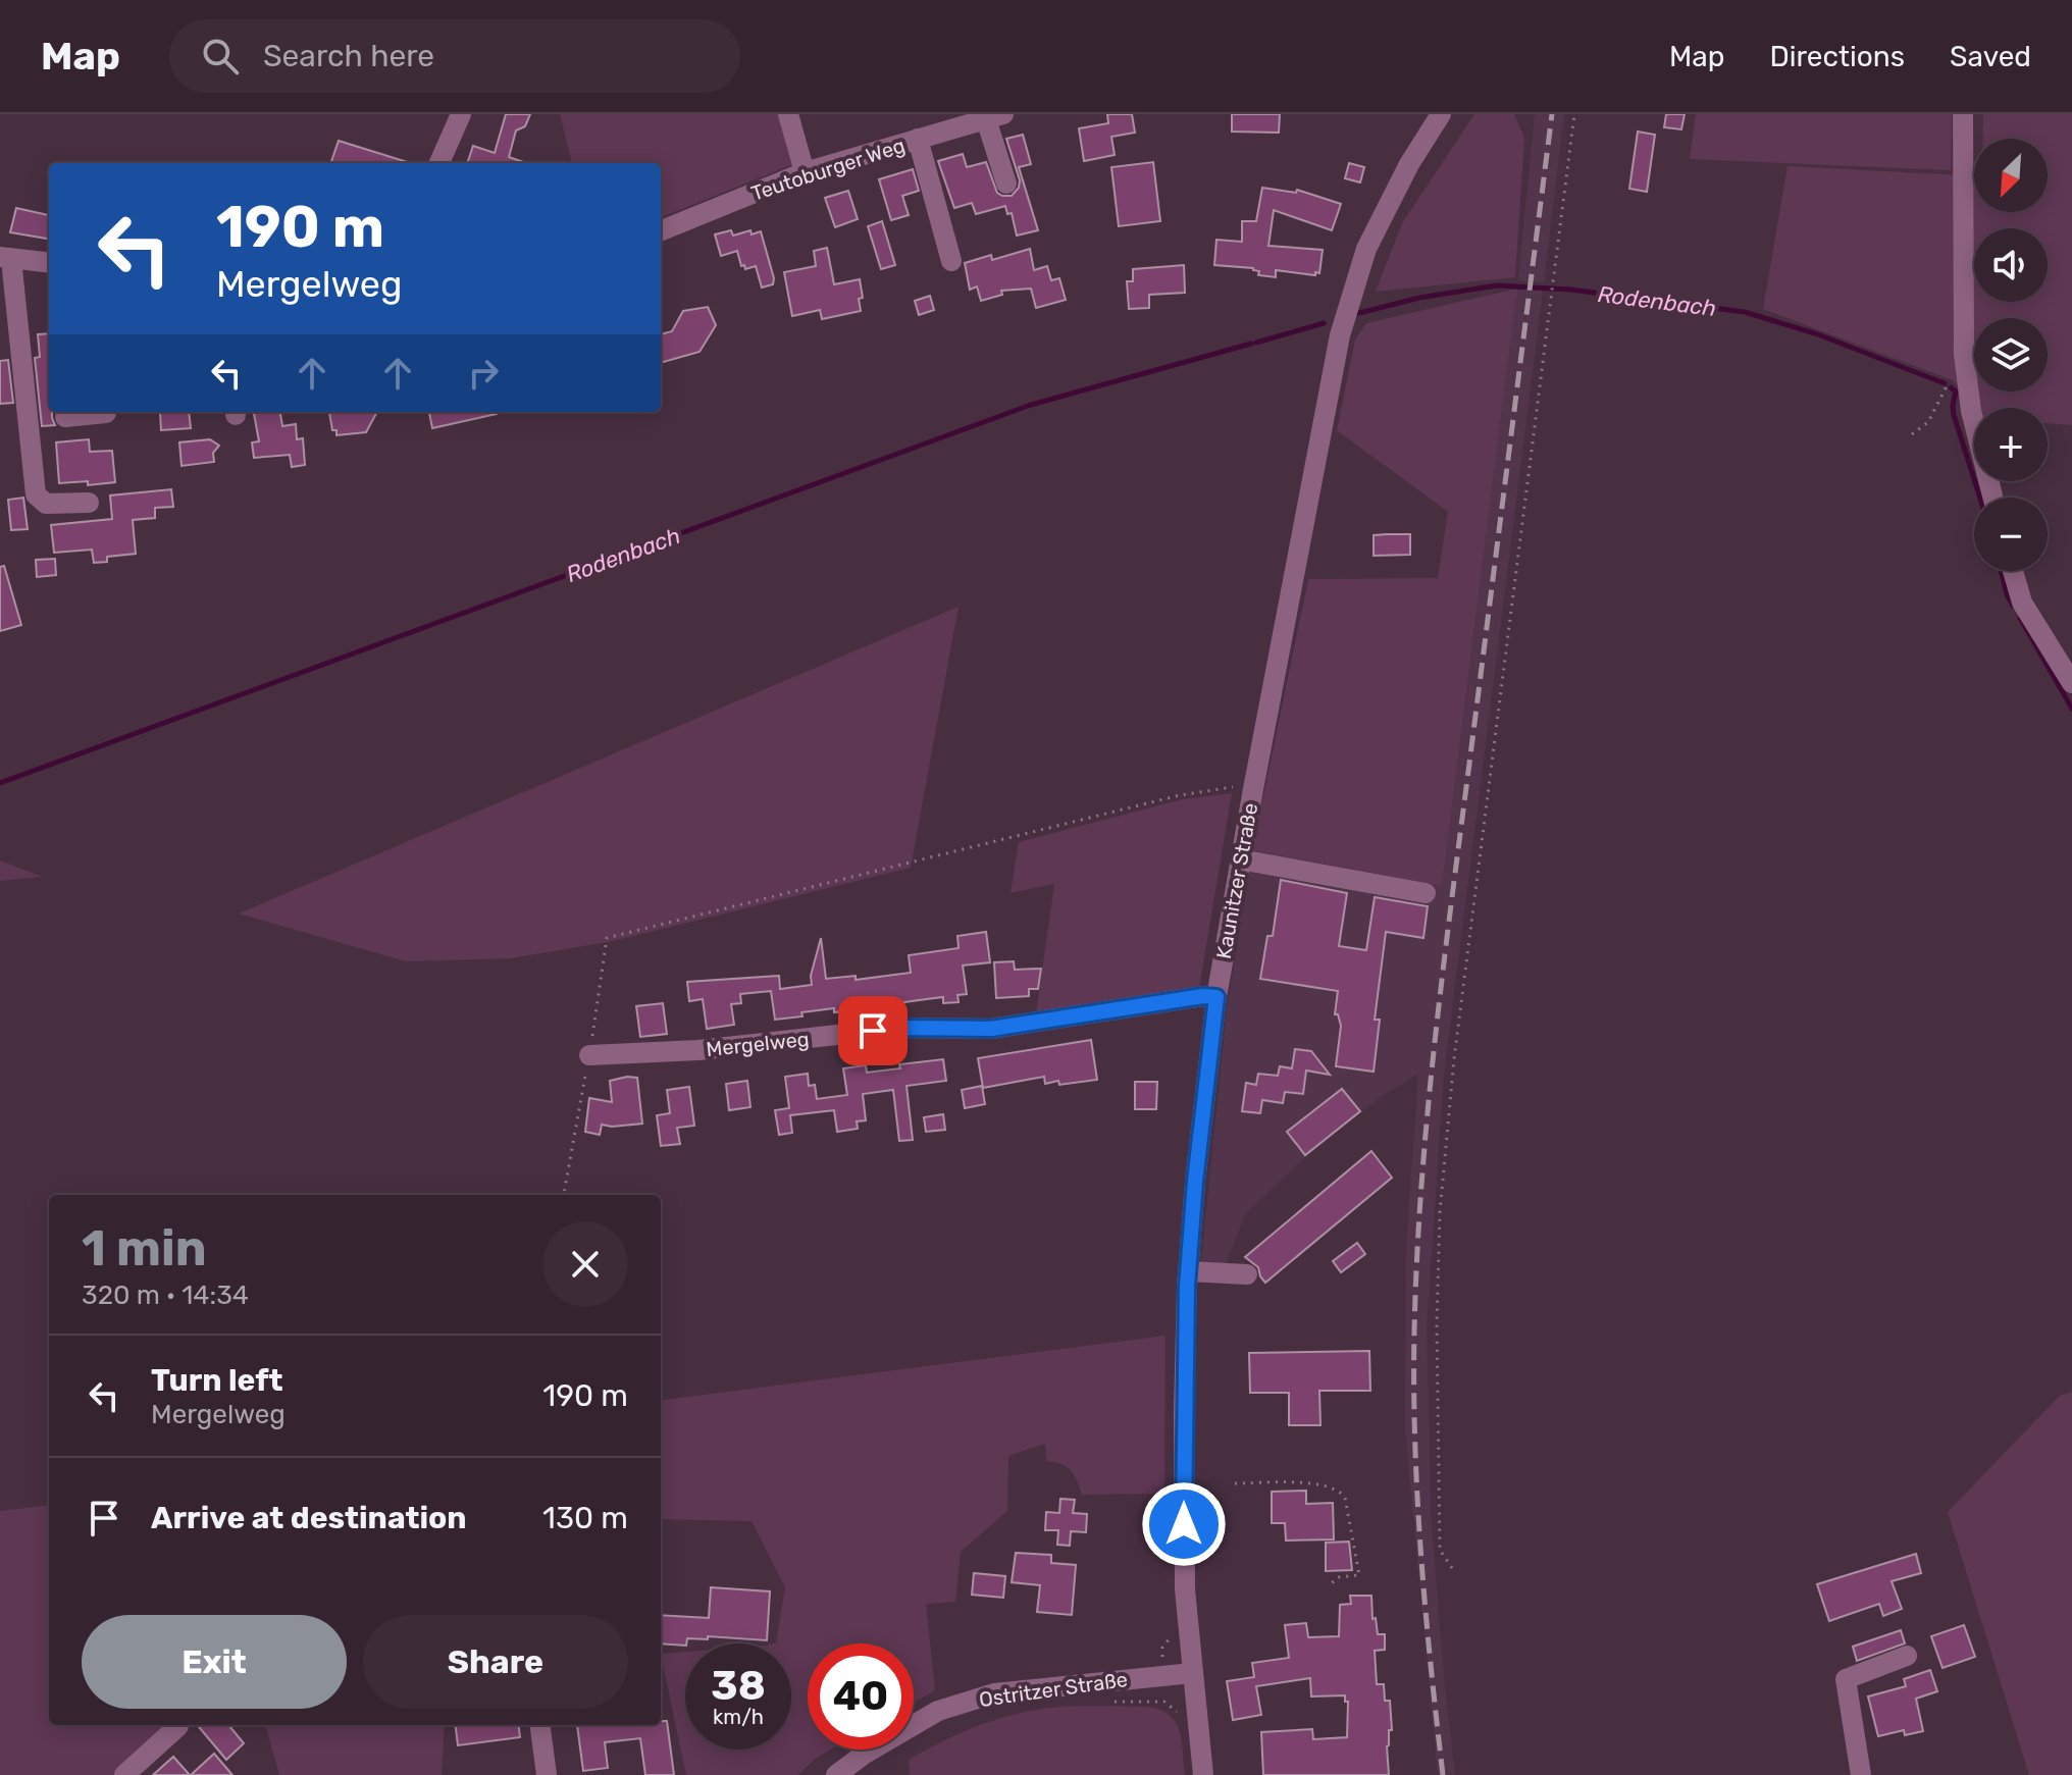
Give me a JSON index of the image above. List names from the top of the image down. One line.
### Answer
{"streets":{"street":["Teutoburger Weg","Kaunitzer Straße","Mergelweg","Ostritzer Straße"]},"crossings":[["Kaunitzer Straße","Mergelweg"],["Kaunitzer Straße","Ostritzer Straße"]],"water":["Rodenbach"],"north":"bottom left","page":{"header":"Map","search":"Search here","nav":["Map","Directions","Saved"],"map_buttons":["+","−"],"turn":["190 m","Mergelweg"],"heading":["1 min","320 m · 14:34"],"list":[{"name":"Turn left","note":"Mergelweg","value":"190 m"},{"name":"Arrive at destination","value":"130 m"}],"buttons":["Exit","Share"],"speed":"38 km/h","limit":"40"}}
